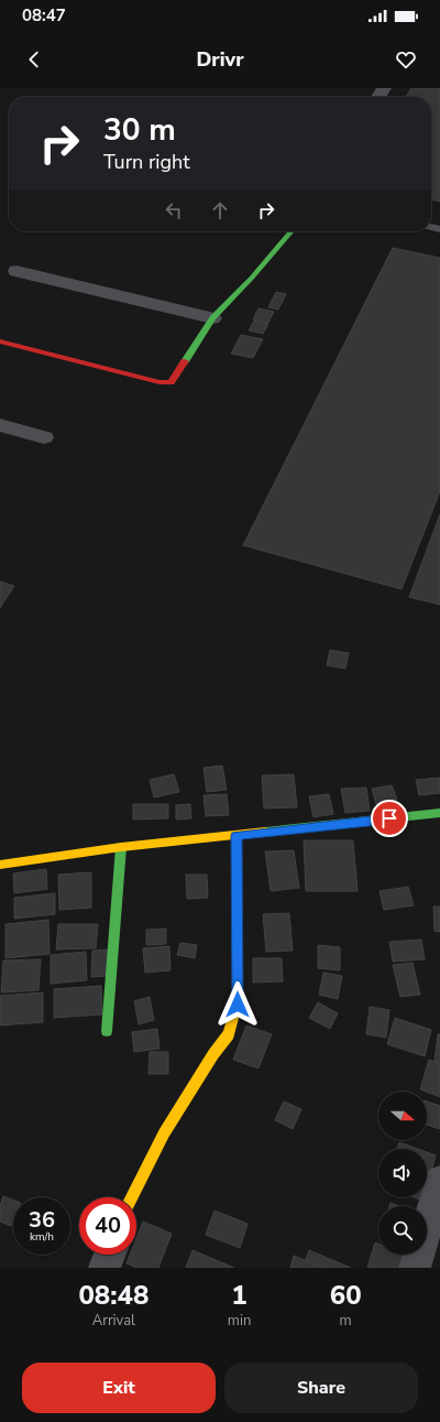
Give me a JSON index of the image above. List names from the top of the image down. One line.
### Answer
{"north":"right","page":{"status":"08:47","header":"Drivr","turn":["30 m","Turn right"],"speed":"36 km/h","limit":"40","eta":["08:48","Arrival","1","min","60","m"],"buttons":["Exit","Share"]}}
